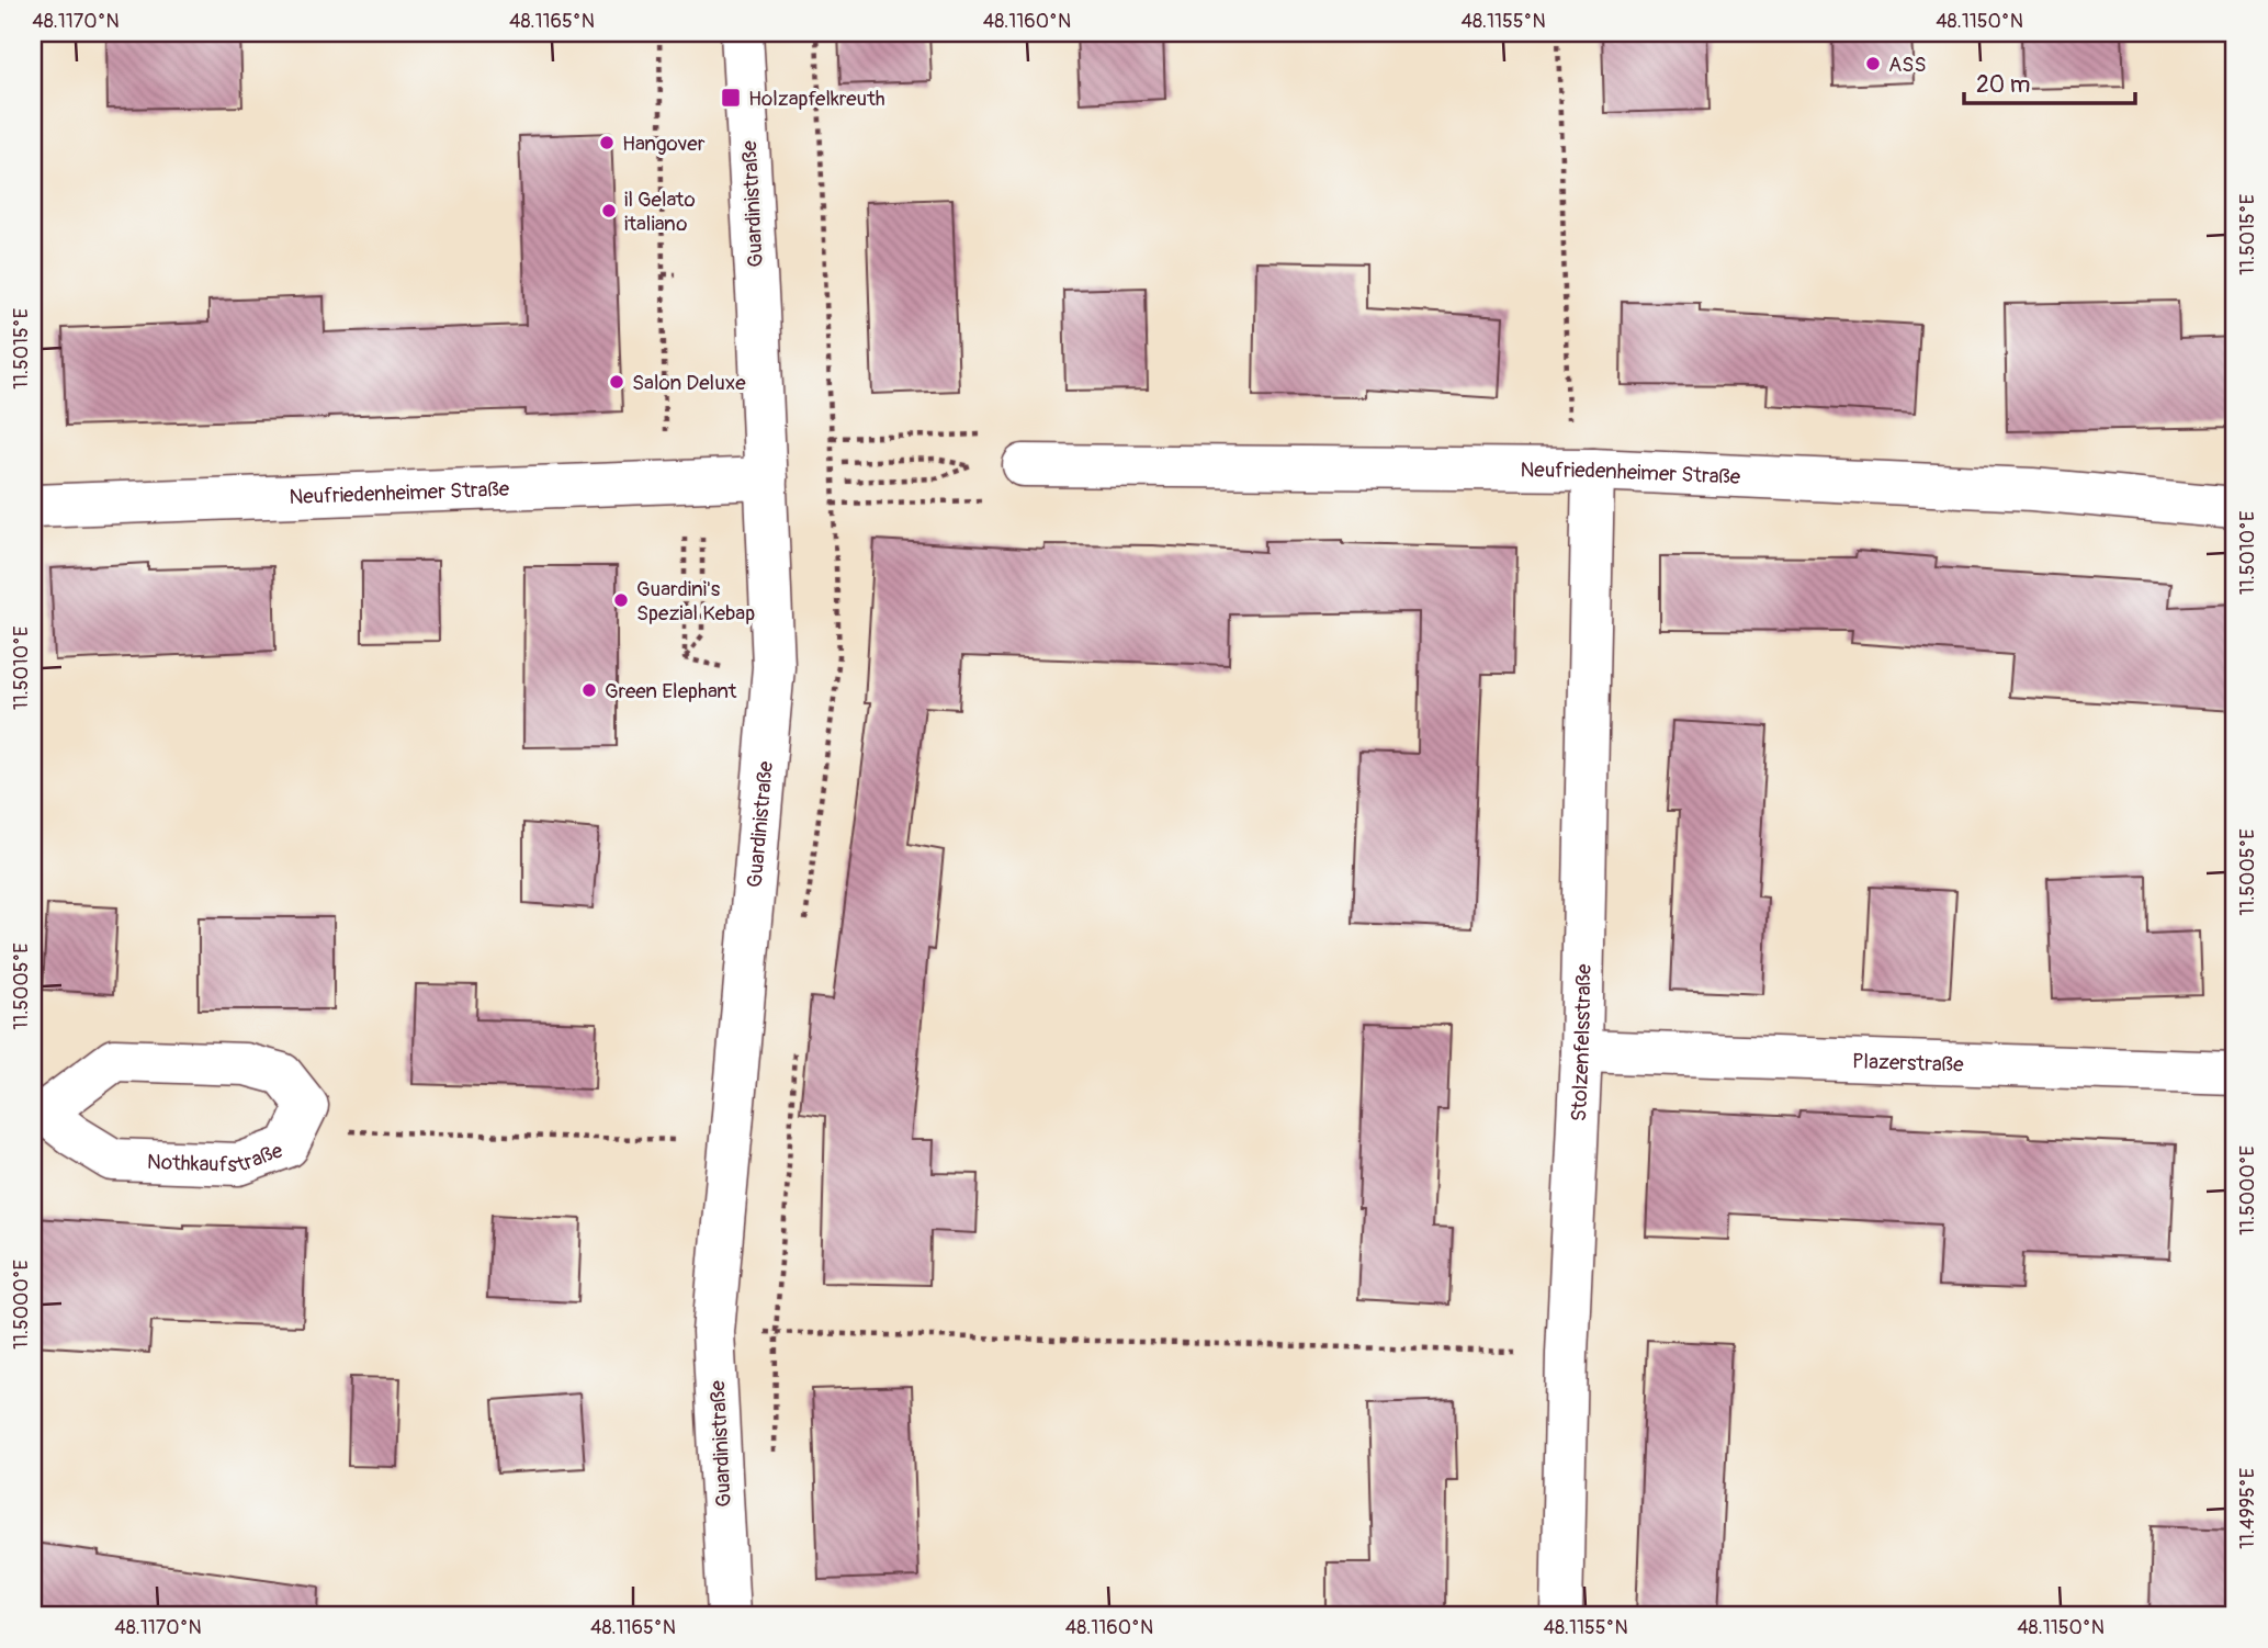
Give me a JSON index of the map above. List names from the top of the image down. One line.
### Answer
{"streets":{"street":["Guardinistraße","Neufriedenheimer Straße","Stolzenfelsstraße","Plazerstraße","Nothkaufstraße"]},"crossings":[["Guardinistraße","Neufriedenheimer Straße"],["Neufriedenheimer Straße","Stolzenfelsstraße"],["Stolzenfelsstraße","Plazerstraße"]],"places":{"other":["ASS","Hangover","il Gelato italiano","Salon Deluxe","Guardini's Spezial Kebap","Green Elephant"],"transit":["Holzapfelkreuth"]},"scale_bar":"20 m","coordinates":["48.1170°N","48.1165°N","48.1160°N","48.1155°N","48.1150°N","11.5015°E","11.5010°E","11.5005°E","11.5000°E","11.4995°E"]}
